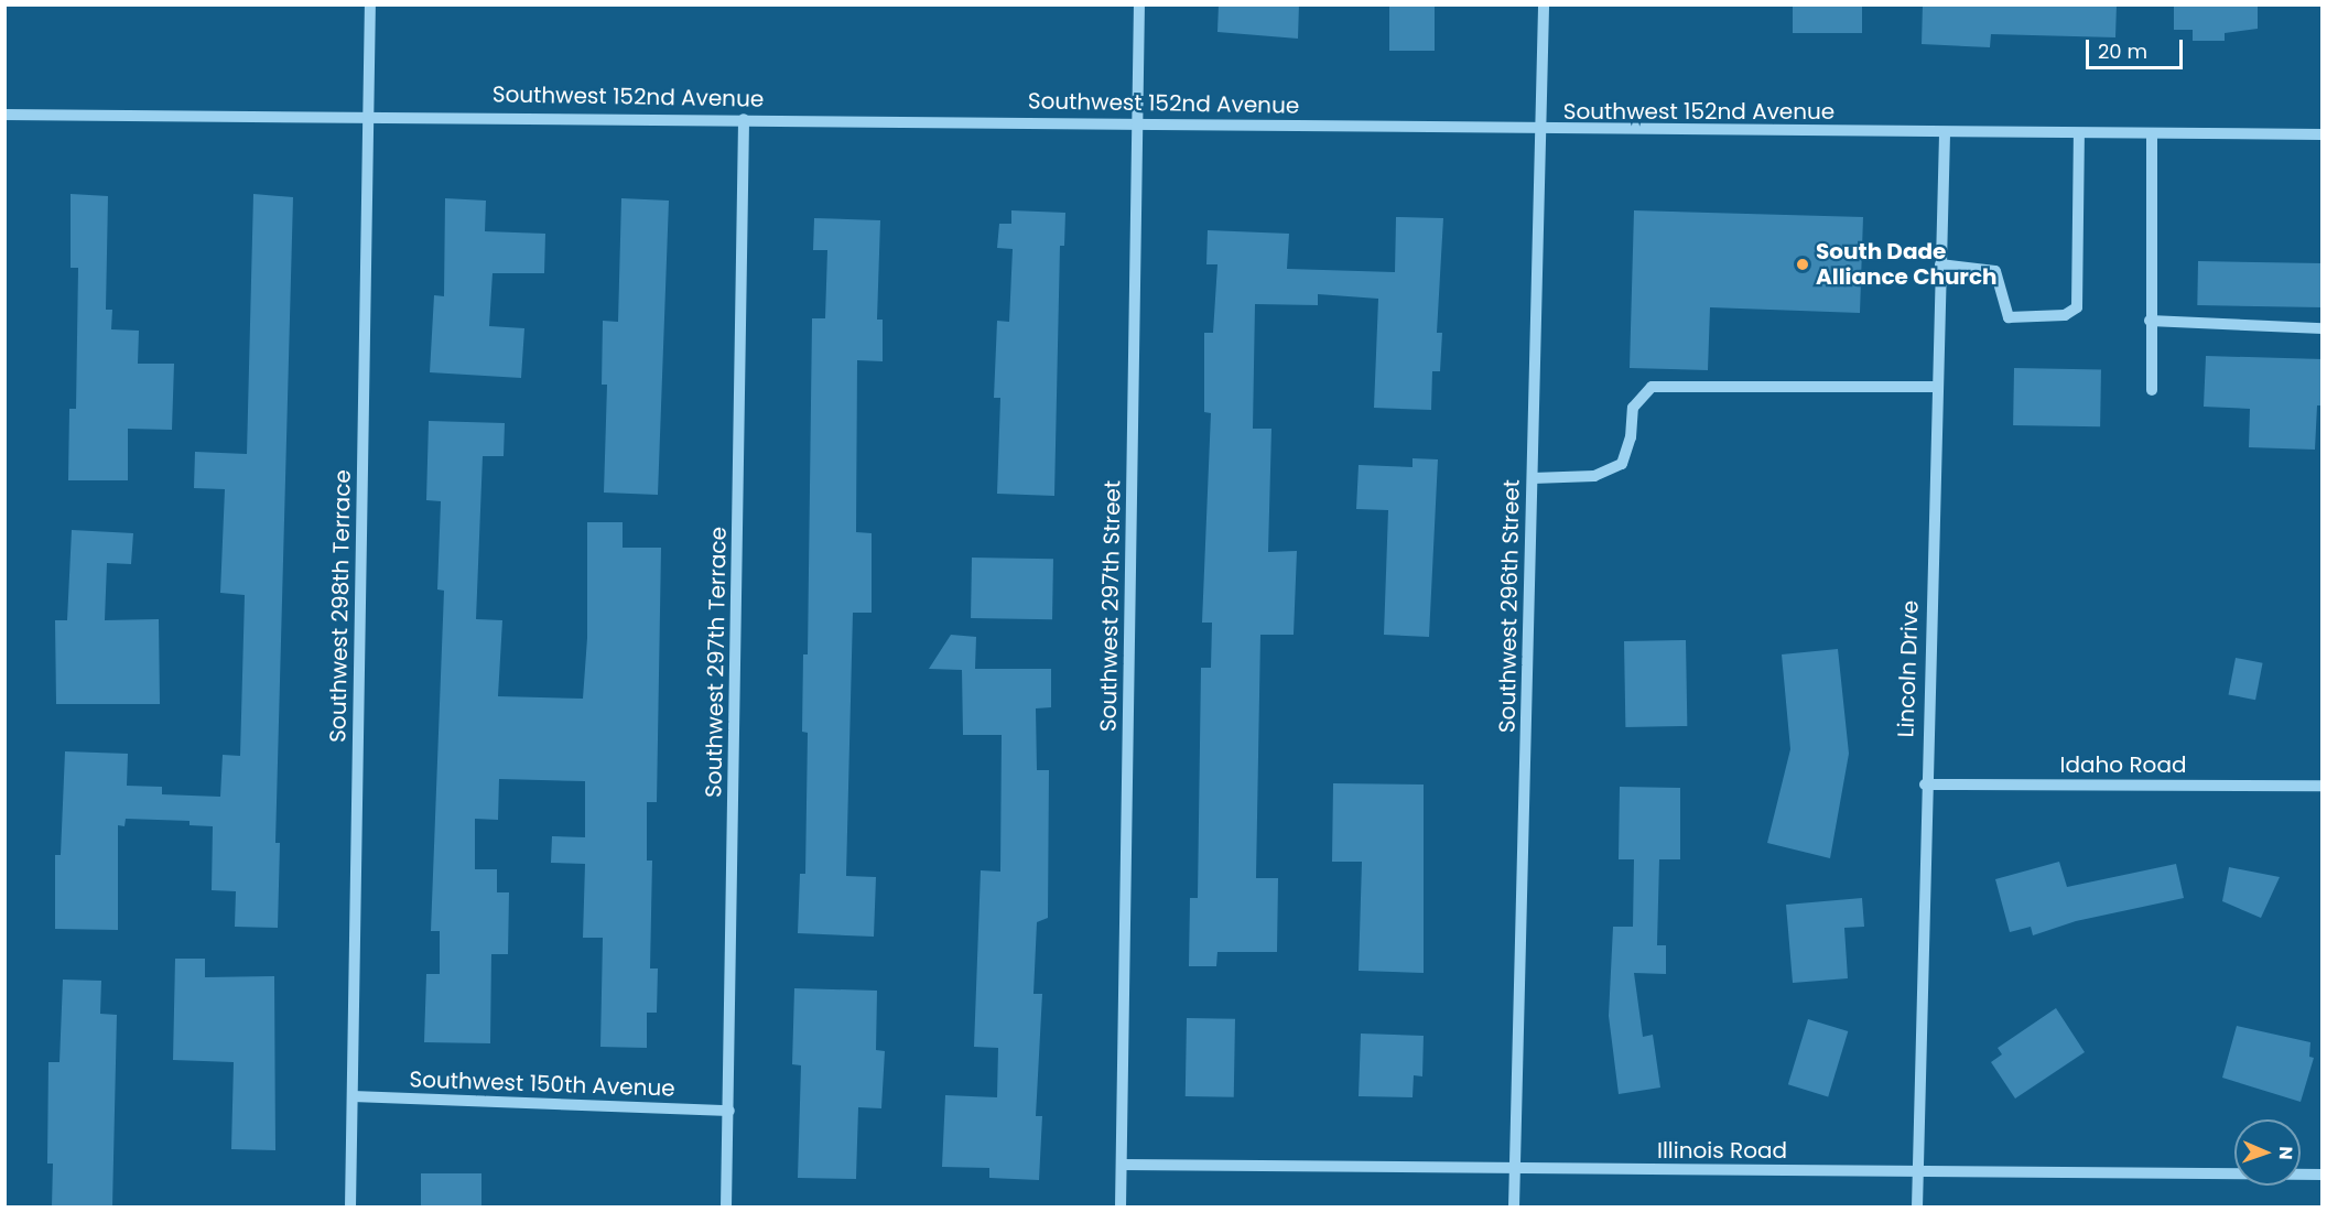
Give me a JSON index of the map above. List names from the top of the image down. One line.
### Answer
{"streets":{"street":["Southwest 152nd Avenue","Southwest 298th Terrace","Southwest 297th Street","Southwest 296th Street","Southwest 297th Terrace","Lincoln Drive","Idaho Road","Southwest 150th Avenue","Illinois Road"]},"crossings":[["Southwest 152nd Avenue","Southwest 298th Terrace"],["Southwest 152nd Avenue","Southwest 297th Street"],["Southwest 152nd Avenue","Southwest 296th Street"],["Southwest 152nd Avenue","Southwest 297th Terrace"],["Southwest 152nd Avenue","Lincoln Drive"],["Southwest 298th Terrace","Southwest 150th Avenue"],["Southwest 297th Street","Illinois Road"],["Southwest 296th Street","Illinois Road"],["Southwest 297th Terrace","Southwest 150th Avenue"],["Lincoln Drive","Idaho Road"],["Lincoln Drive","Illinois Road"]],"places":["South Dade Alliance Church"],"scale_bar":"20 m","north":"right"}
